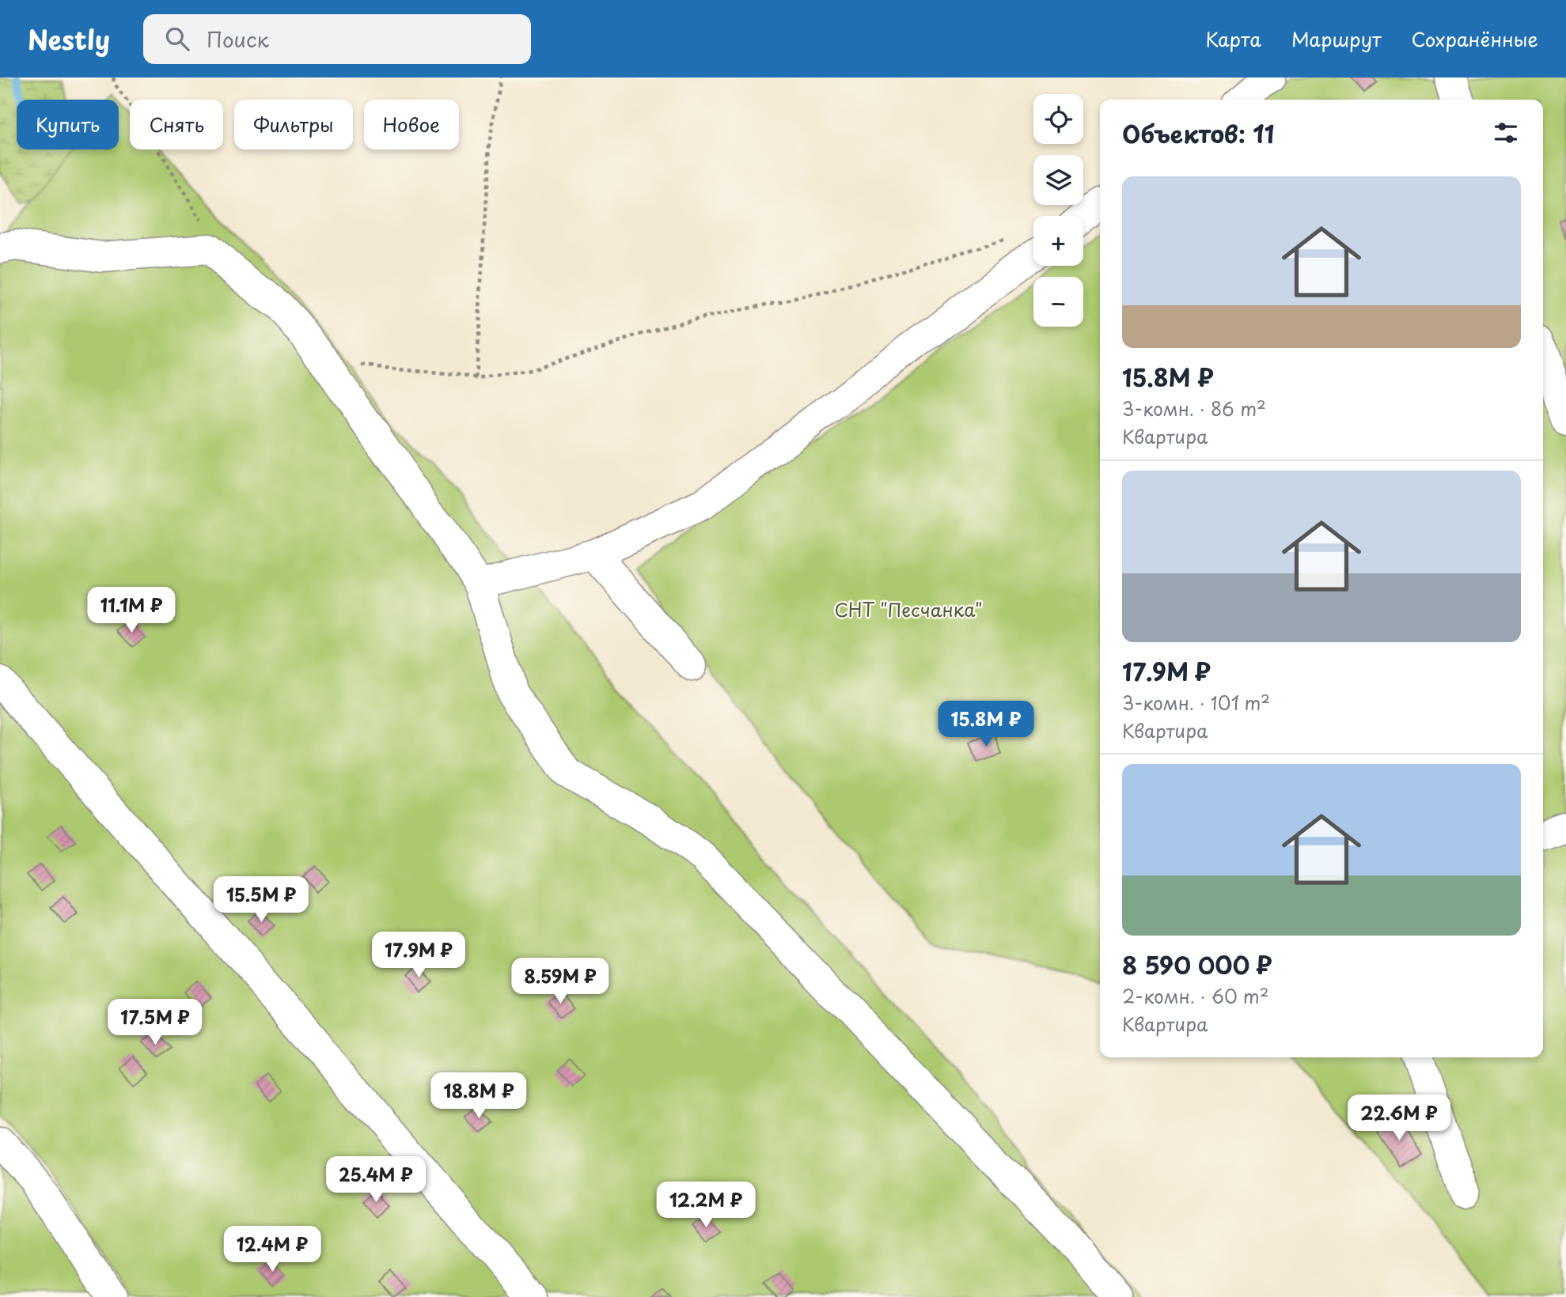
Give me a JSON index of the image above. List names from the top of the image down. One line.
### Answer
{"parks":["СНТ \"Песчанка\""],"page":{"header":"Nestly","search":"Поиск","nav":["Карта","Маршрут","Сохранённые"],"map_buttons":["+","−"],"chip":["Купить","Снять","Фильтры","Новое"],"heading":"Объектов: 11","list":[{"name":"15.8M ₽","note":"3-комн. · 86 m² · Квартира"},{"name":"17.9M ₽","note":"3-комн. · 101 m² · Квартира"},{"name":"8 590 000 ₽","note":"2-комн. · 60 m² · Квартира"}],"price":["11.1M ₽","15.8M ₽","15.5M ₽","17.9M ₽","8.59M ₽","17.5M ₽","18.8M ₽","22.6M ₽","25.4M ₽","12.2M ₽","12.4M ₽"]}}
